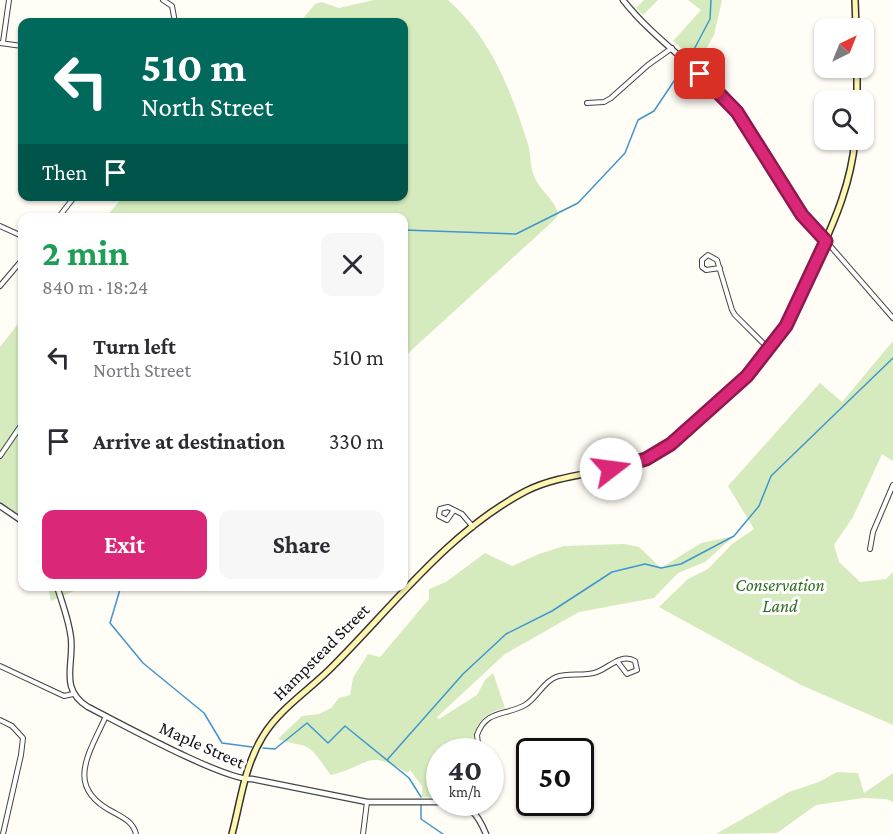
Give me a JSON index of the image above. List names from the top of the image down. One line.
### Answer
{"streets":{"main road":["Hampstead Street"],"street":["Maple Street"]},"crossings":[["Hampstead Street","Maple Street"]],"parks":["Conservation Land"],"north":"top right","page":{"turn":["510 m","North Street"],"then":"Then","heading":["2 min","840 m · 18:24"],"list":[{"name":"Turn left","note":"North Street","value":"510 m"},{"name":"Arrive at destination","value":"330 m"}],"buttons":["Exit","Share"],"speed":"40 km/h","limit":"50"}}
